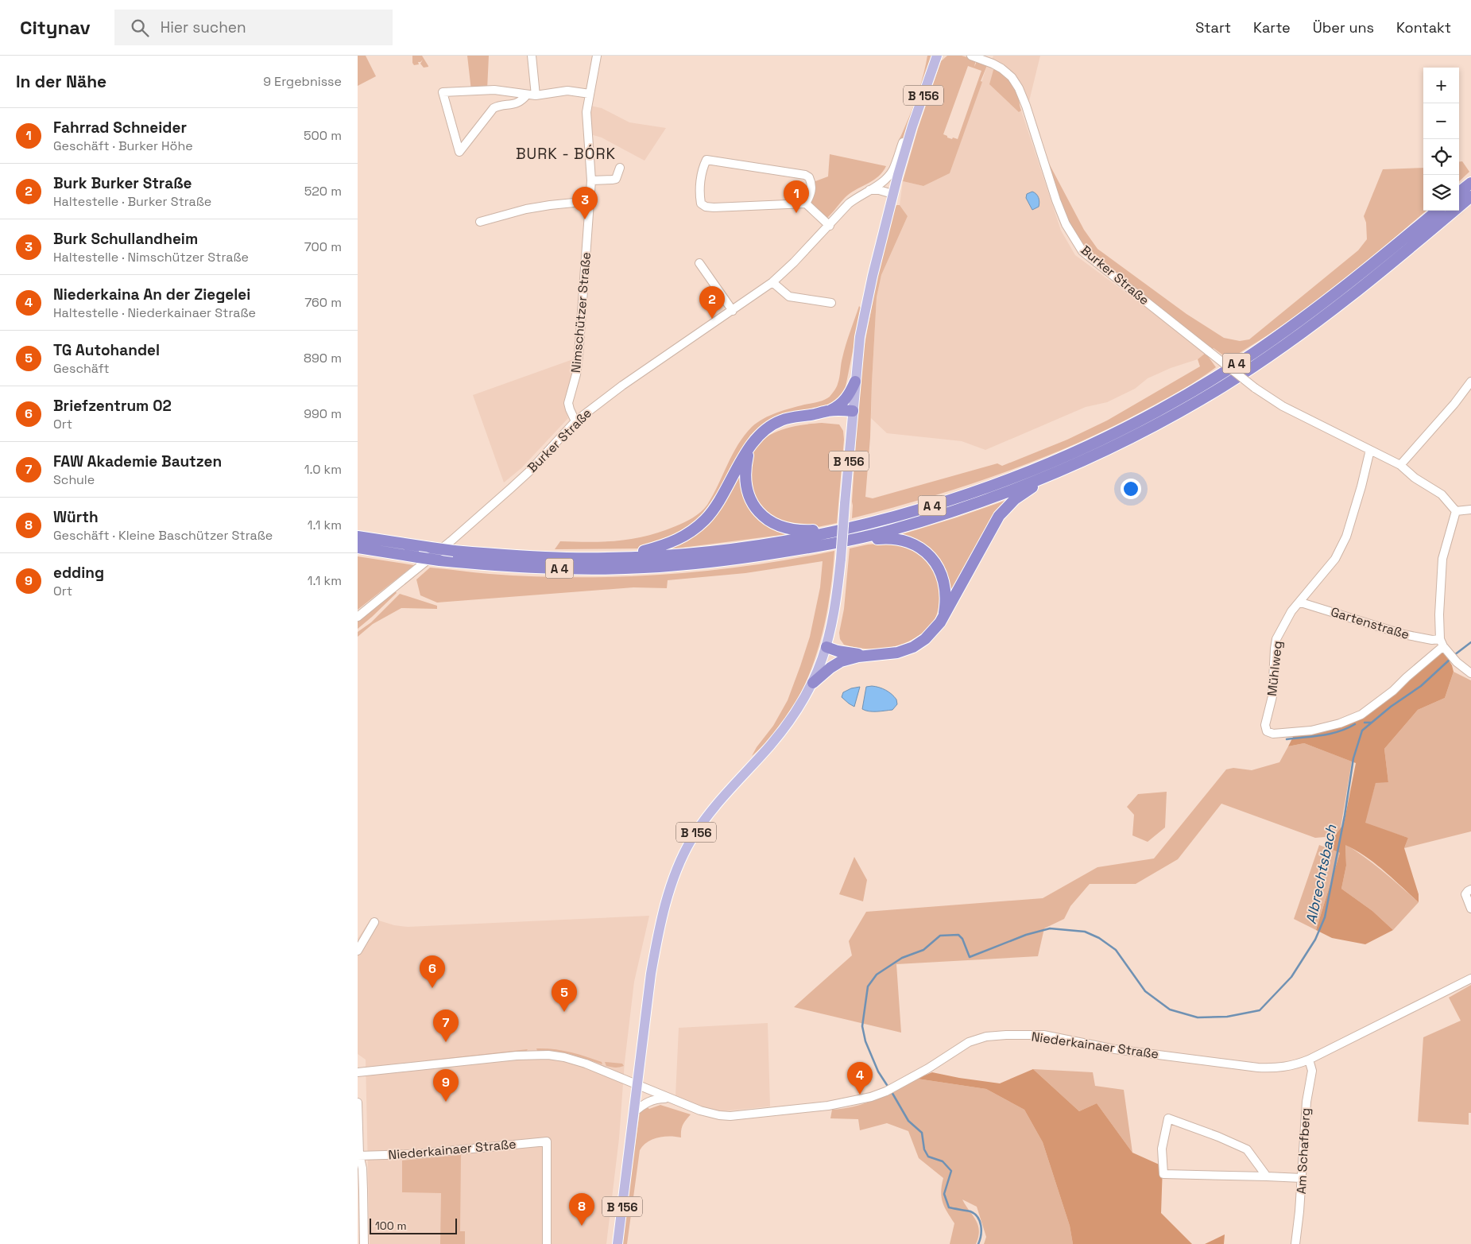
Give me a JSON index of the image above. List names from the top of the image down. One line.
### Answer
{"streets":{"highway":["A 4"],"main road":["B 156"],"street":["Burker Straße","Nimschützer Straße","Gartenstraße","Mühlweg","Niederkainaer Straße","Am Schafberg"]},"crossings":[["B 156","Burker Straße"],["B 156","Niederkainaer Straße"],["Burker Straße","Nimschützer Straße"],["Burker Straße","Mühlweg"],["Gartenstraße","Mühlweg"],["Niederkainaer Straße","Am Schafberg"]],"districts":["BURK - BÓRK"],"water":["Albrechtsbach"],"scale_bar":"100 m","page":{"header":"Citynav","search":"Hier suchen","nav":["Start","Karte","Über uns","Kontakt"],"heading":["In der Nähe","9 Ergebnisse"],"map_buttons":["+","−"],"list":[{"mark":"1","name":"Fahrrad Schneider","note":"Geschäft · Burker Höhe","value":"500 m"},{"mark":"2","name":"Burk Burker Straße","note":"Haltestelle · Burker Straße","value":"520 m"},{"mark":"3","name":"Burk Schullandheim","note":"Haltestelle · Nimschützer Straße","value":"700 m"},{"mark":"4","name":"Niederkaina An der Ziegelei","note":"Haltestelle · Niederkainaer Straße","value":"760 m"},{"mark":"5","name":"TG Autohandel","note":"Geschäft","value":"890 m"},{"mark":"6","name":"Briefzentrum 02","note":"Ort","value":"990 m"},{"mark":"7","name":"FAW Akademie Bautzen","note":"Schule","value":"1.0 km"},{"mark":"8","name":"Würth","note":"Geschäft · Kleine Baschützer Straße","value":"1.1 km"},{"mark":"9","name":"edding","note":"Ort","value":"1.1 km"}],"pins":["1","3","2","6","5","7","4","9","8"],"scale":"100 m"}}
